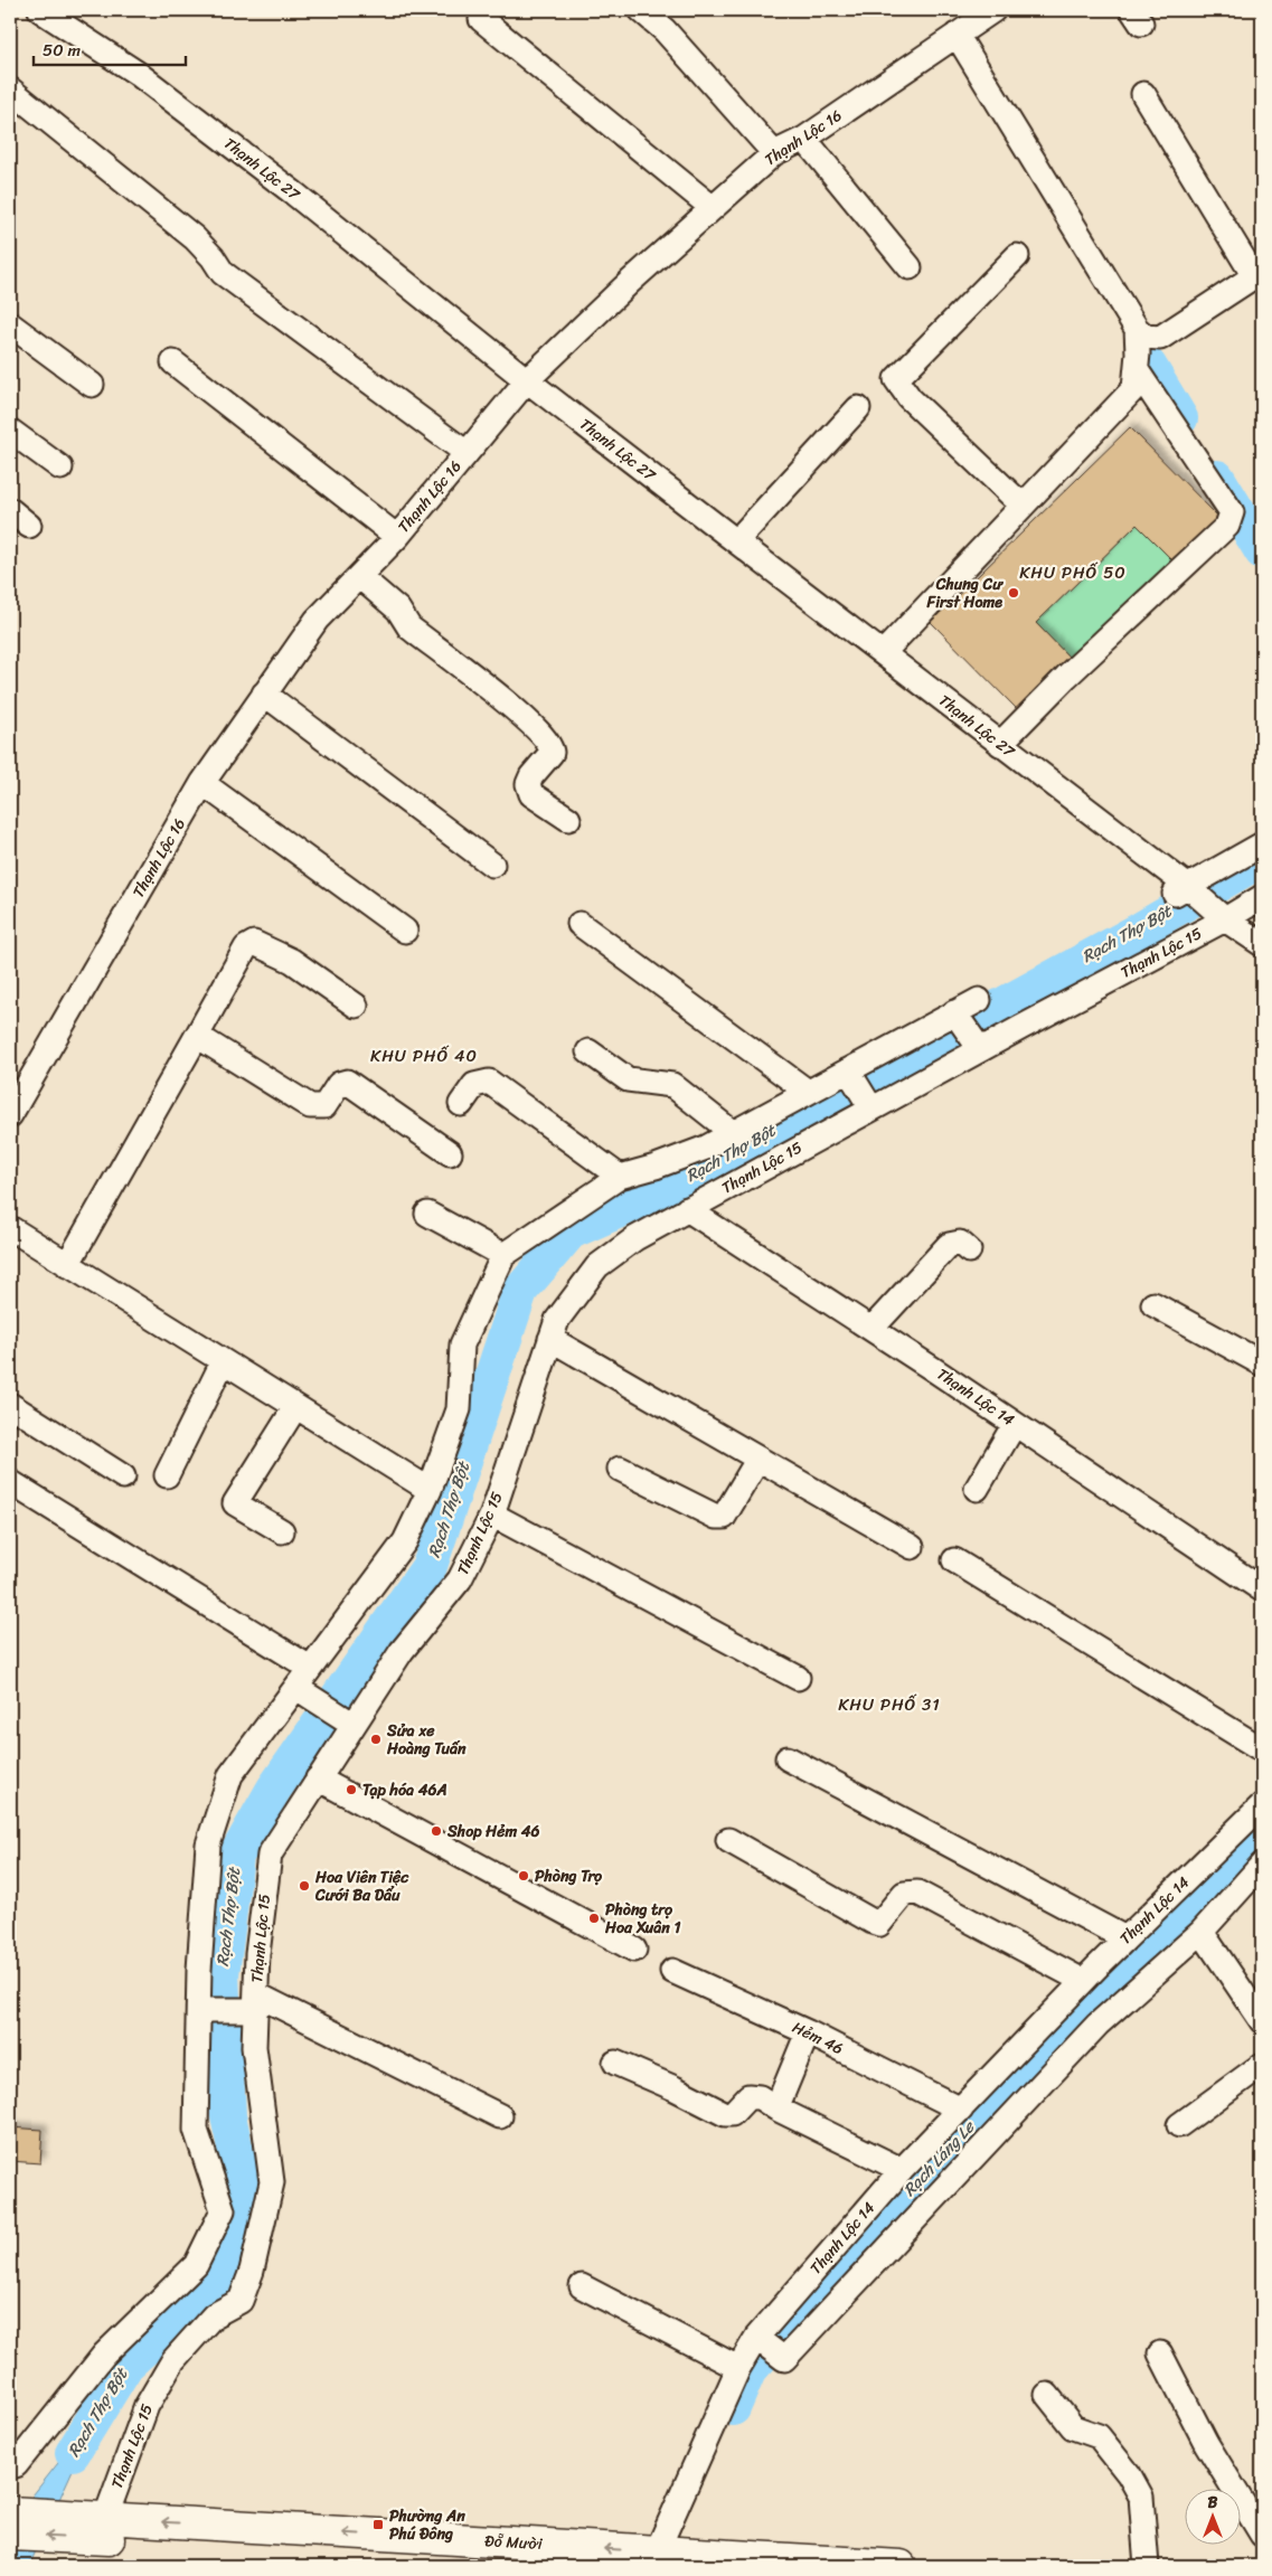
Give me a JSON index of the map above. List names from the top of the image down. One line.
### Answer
{"streets":{"highway":["Đỗ Mười"],"street":["Thạnh Lộc 16","Thạnh Lộc 27","Thạnh Lộc 15","Thạnh Lộc 14","Hẻm 46"]},"crossings":[["Thạnh Lộc 16","Thạnh Lộc 27"],["Thạnh Lộc 27","Thạnh Lộc 15"],["Thạnh Lộc 15","Thạnh Lộc 14"],["Thạnh Lộc 15","Đỗ Mười"],["Thạnh Lộc 14","Hẻm 46"],["Thạnh Lộc 14","Đỗ Mười"]],"districts":["KHU PHỐ 50","KHU PHỐ 40","KHU PHỐ 31"],"water":["Rạch Thợ Bột","Rạch Láng Le"],"places":{"other":["Chung Cư First Home","Sửa xe Hoàng Tuấn","Tạp hóa 46A","Shop Hẻm 46","Phòng Trọ","Hoa Viên Tiệc Cưới Ba Dẩu","Phòng trọ Hoa Xuân 1"],"transit":["Phường An Phú Đông"]},"scale_bar":"50 m","north":"top"}
